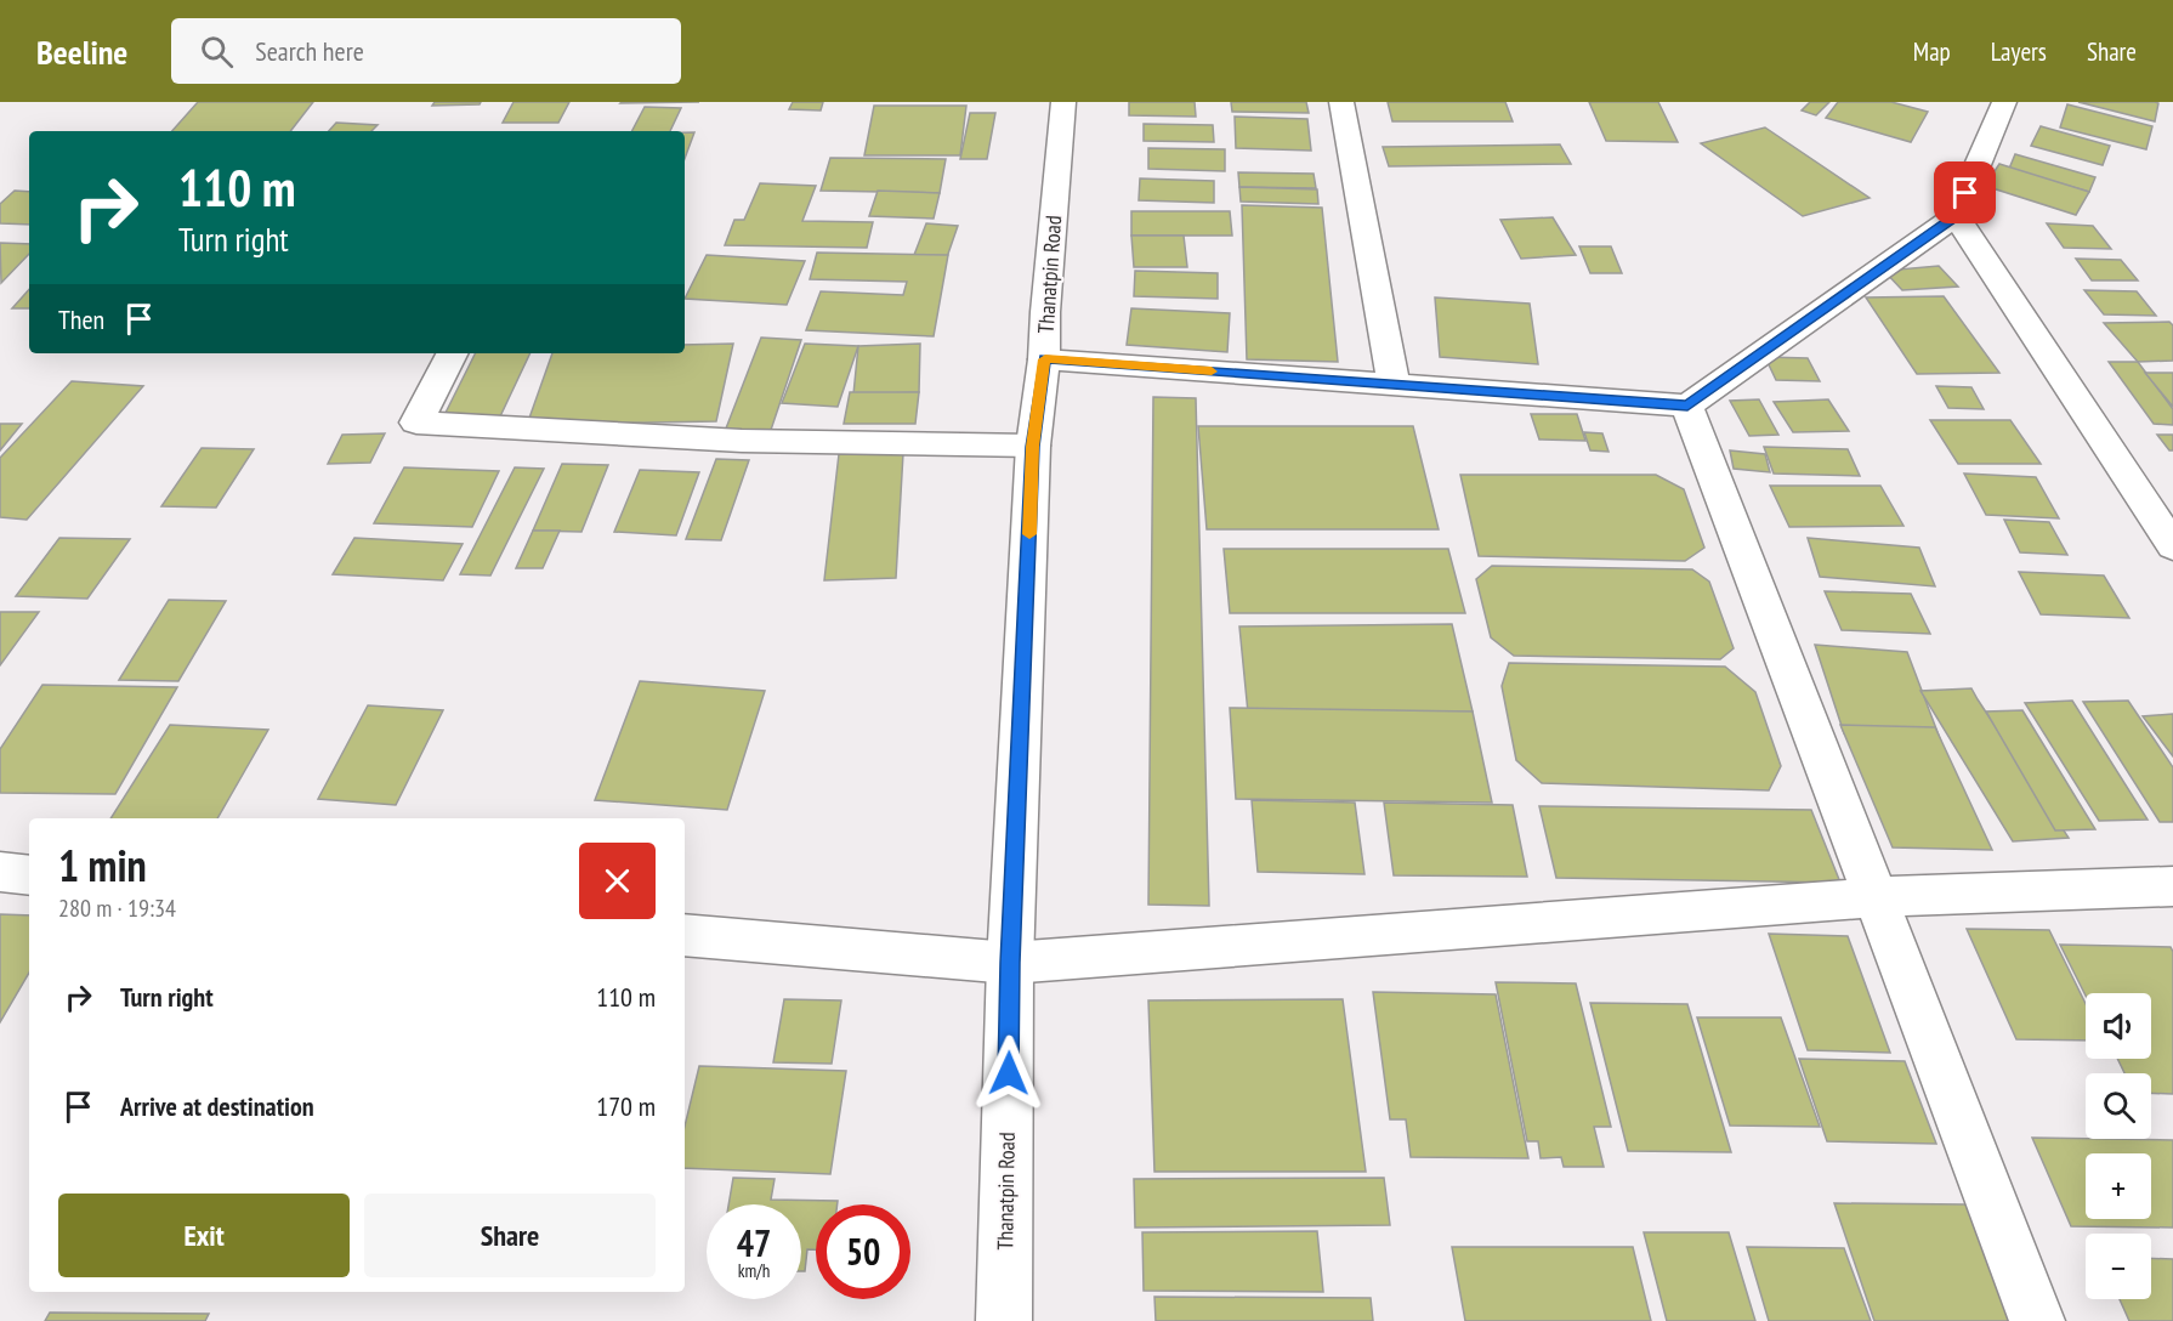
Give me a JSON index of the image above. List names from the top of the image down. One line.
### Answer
{"streets":{"street":["Thanatpin Road"]},"page":{"header":"Beeline","search":"Search here","nav":["Map","Layers","Share"],"turn":["110 m","Turn right"],"then":"Then","heading":["1 min","280 m · 19:34"],"list":[{"name":"Turn right","value":"110 m"},{"name":"Arrive at destination","value":"170 m"}],"map_buttons":["+","−"],"buttons":["Exit","Share"],"speed":"47 km/h","limit":"50"}}
